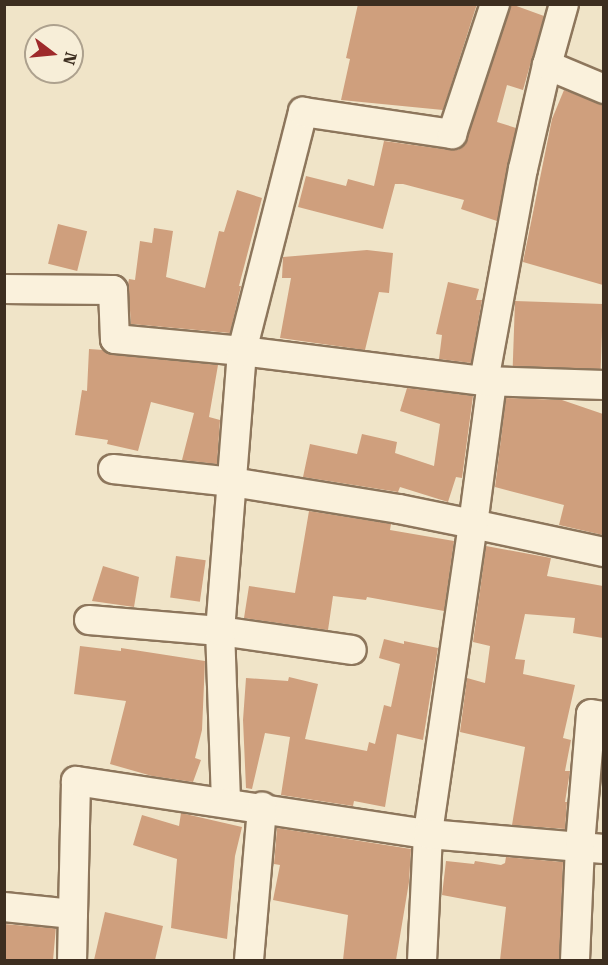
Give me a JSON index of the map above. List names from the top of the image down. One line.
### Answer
{"north":"right"}
